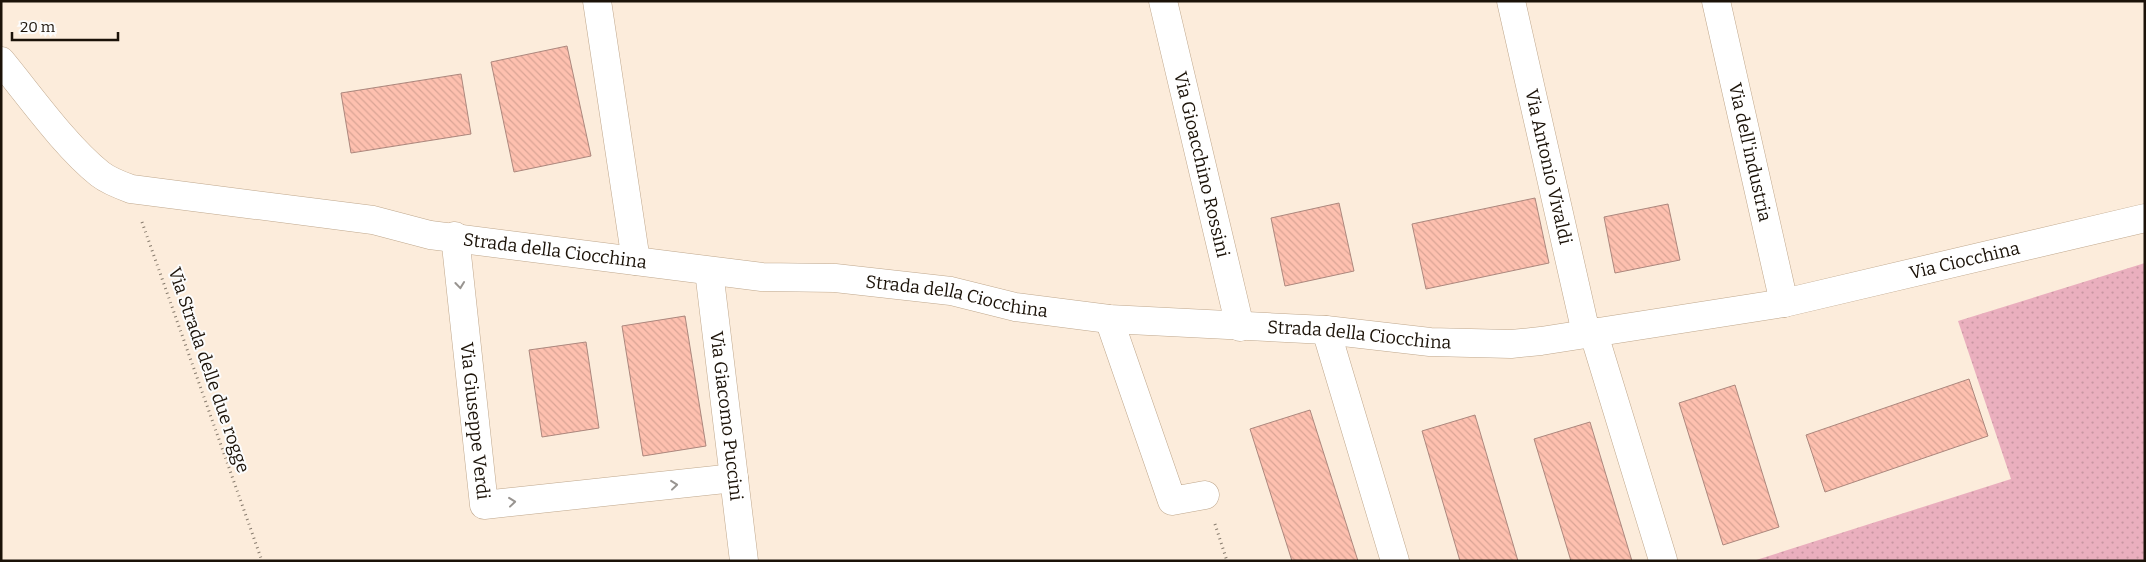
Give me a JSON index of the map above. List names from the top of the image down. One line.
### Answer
{"streets":{"street":["Via dell'industria","Via Gioacchino Rossini","Via Antonio Vivaldi","Strada della Ciocchina","Via Ciocchina","Via Giacomo Puccini","Via Giuseppe Verdi"],"path":["Via Strada delle due rogge"]},"crossings":[["Via dell'industria","Strada della Ciocchina"],["Via dell'industria","Via Ciocchina"],["Via Gioacchino Rossini","Strada della Ciocchina"],["Via Antonio Vivaldi","Strada della Ciocchina"],["Strada della Ciocchina","Via Ciocchina"],["Strada della Ciocchina","Via Strada delle due rogge"],["Strada della Ciocchina","Via Giacomo Puccini"],["Strada della Ciocchina","Via Giuseppe Verdi"],["Via Giacomo Puccini","Via Giuseppe Verdi"]],"scale_bar":"20 m"}
